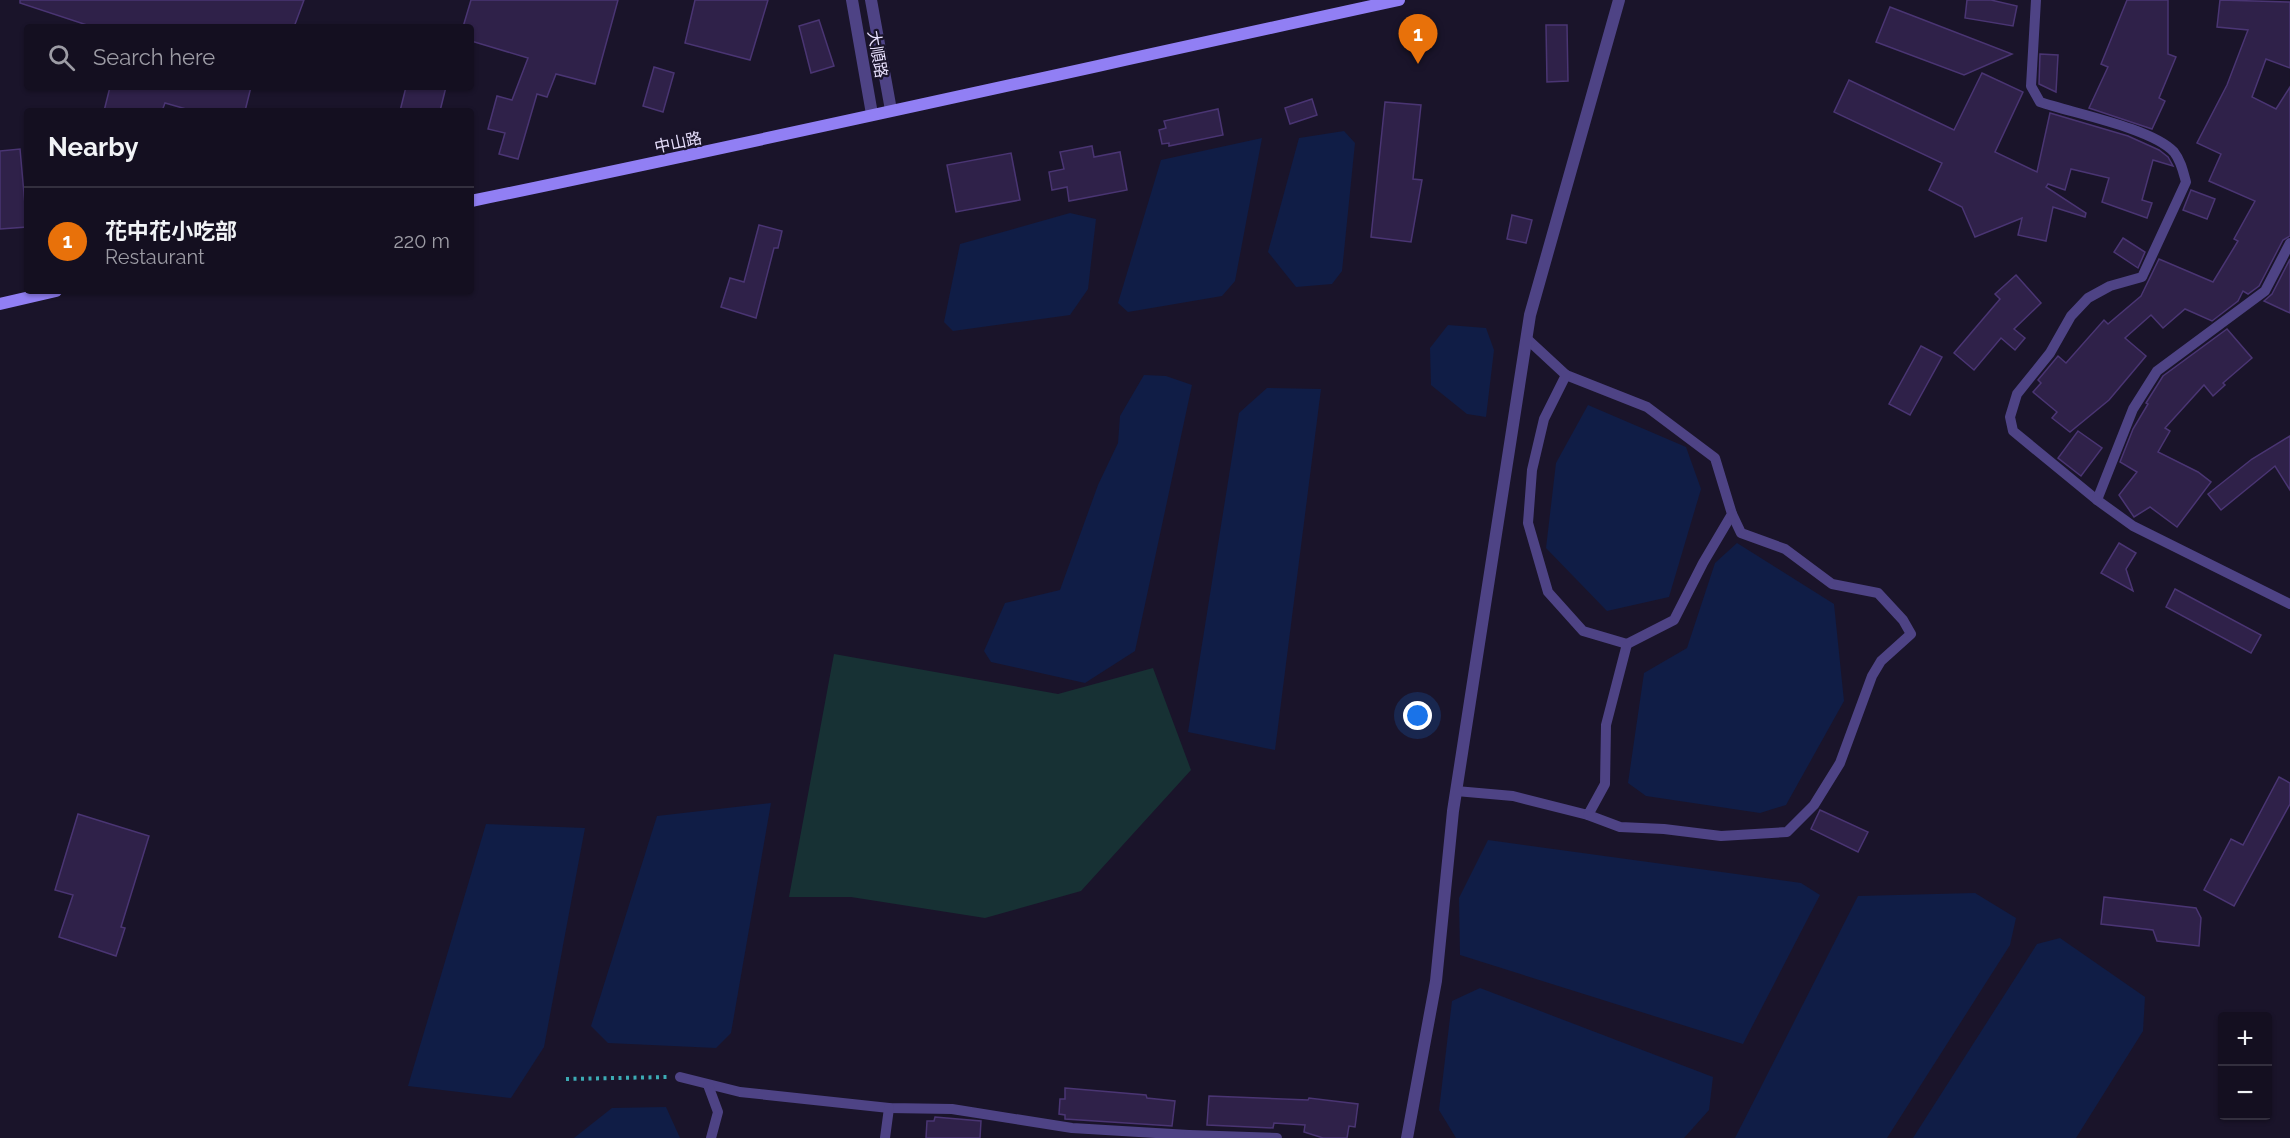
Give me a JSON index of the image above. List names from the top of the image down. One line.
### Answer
{"streets":{"main road":["中山路"],"street":["大順路"]},"crossings":[["大順路","中山路"]],"page":{"pins":"1","search":"Search here","heading":"Nearby","list":[{"mark":"1","name":"花中花小吃部","note":"Restaurant","value":"220 m"}],"map_buttons":["+","−"]}}
